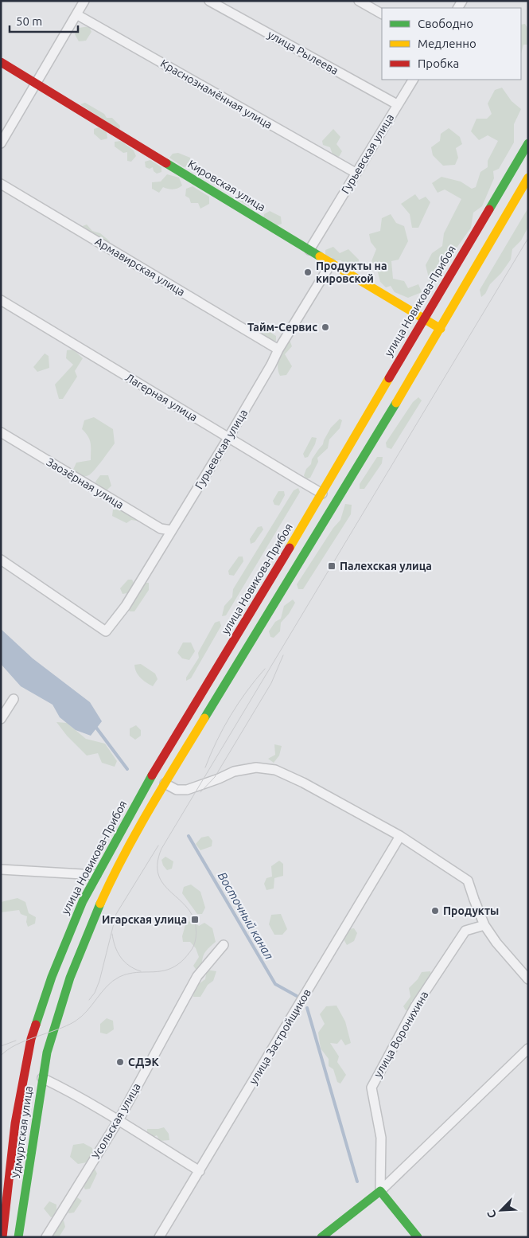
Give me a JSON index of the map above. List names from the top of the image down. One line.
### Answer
{"streets":{"main road":["Кировская улица","улица Новикова-Прибоя","Удмуртская улица"],"street":["улица Рылеева","Краснознамённая улица","Гурьевская улица","Армавирская улица","Лагерная улица","Заозёрная улица","улица Воронихина","улица Застройщиков","Усольская улица"]},"crossings":[["улица Рылеева","Гурьевская улица"],["Краснознамённая улица","Гурьевская улица"],["Гурьевская улица","Кировская улица"],["Гурьевская улица","Армавирская улица"],["Гурьевская улица","Лагерная улица"],["Гурьевская улица","Заозёрная улица"],["Кировская улица","улица Новикова-Прибоя"],["улица Новикова-Прибоя","Лагерная улица"],["улица Новикова-Прибоя","Удмуртская улица"]],"water":["Восточный канал"],"places":{"other":["Продукты на кировской","Тайм-Сервис","Продукты","СДЭК"],"transit":["Палехская улица","Игарская улица"]},"legend":["Свободно","Медленно","Пробка"],"scale_bar":"50 m","north":"bottom left"}
